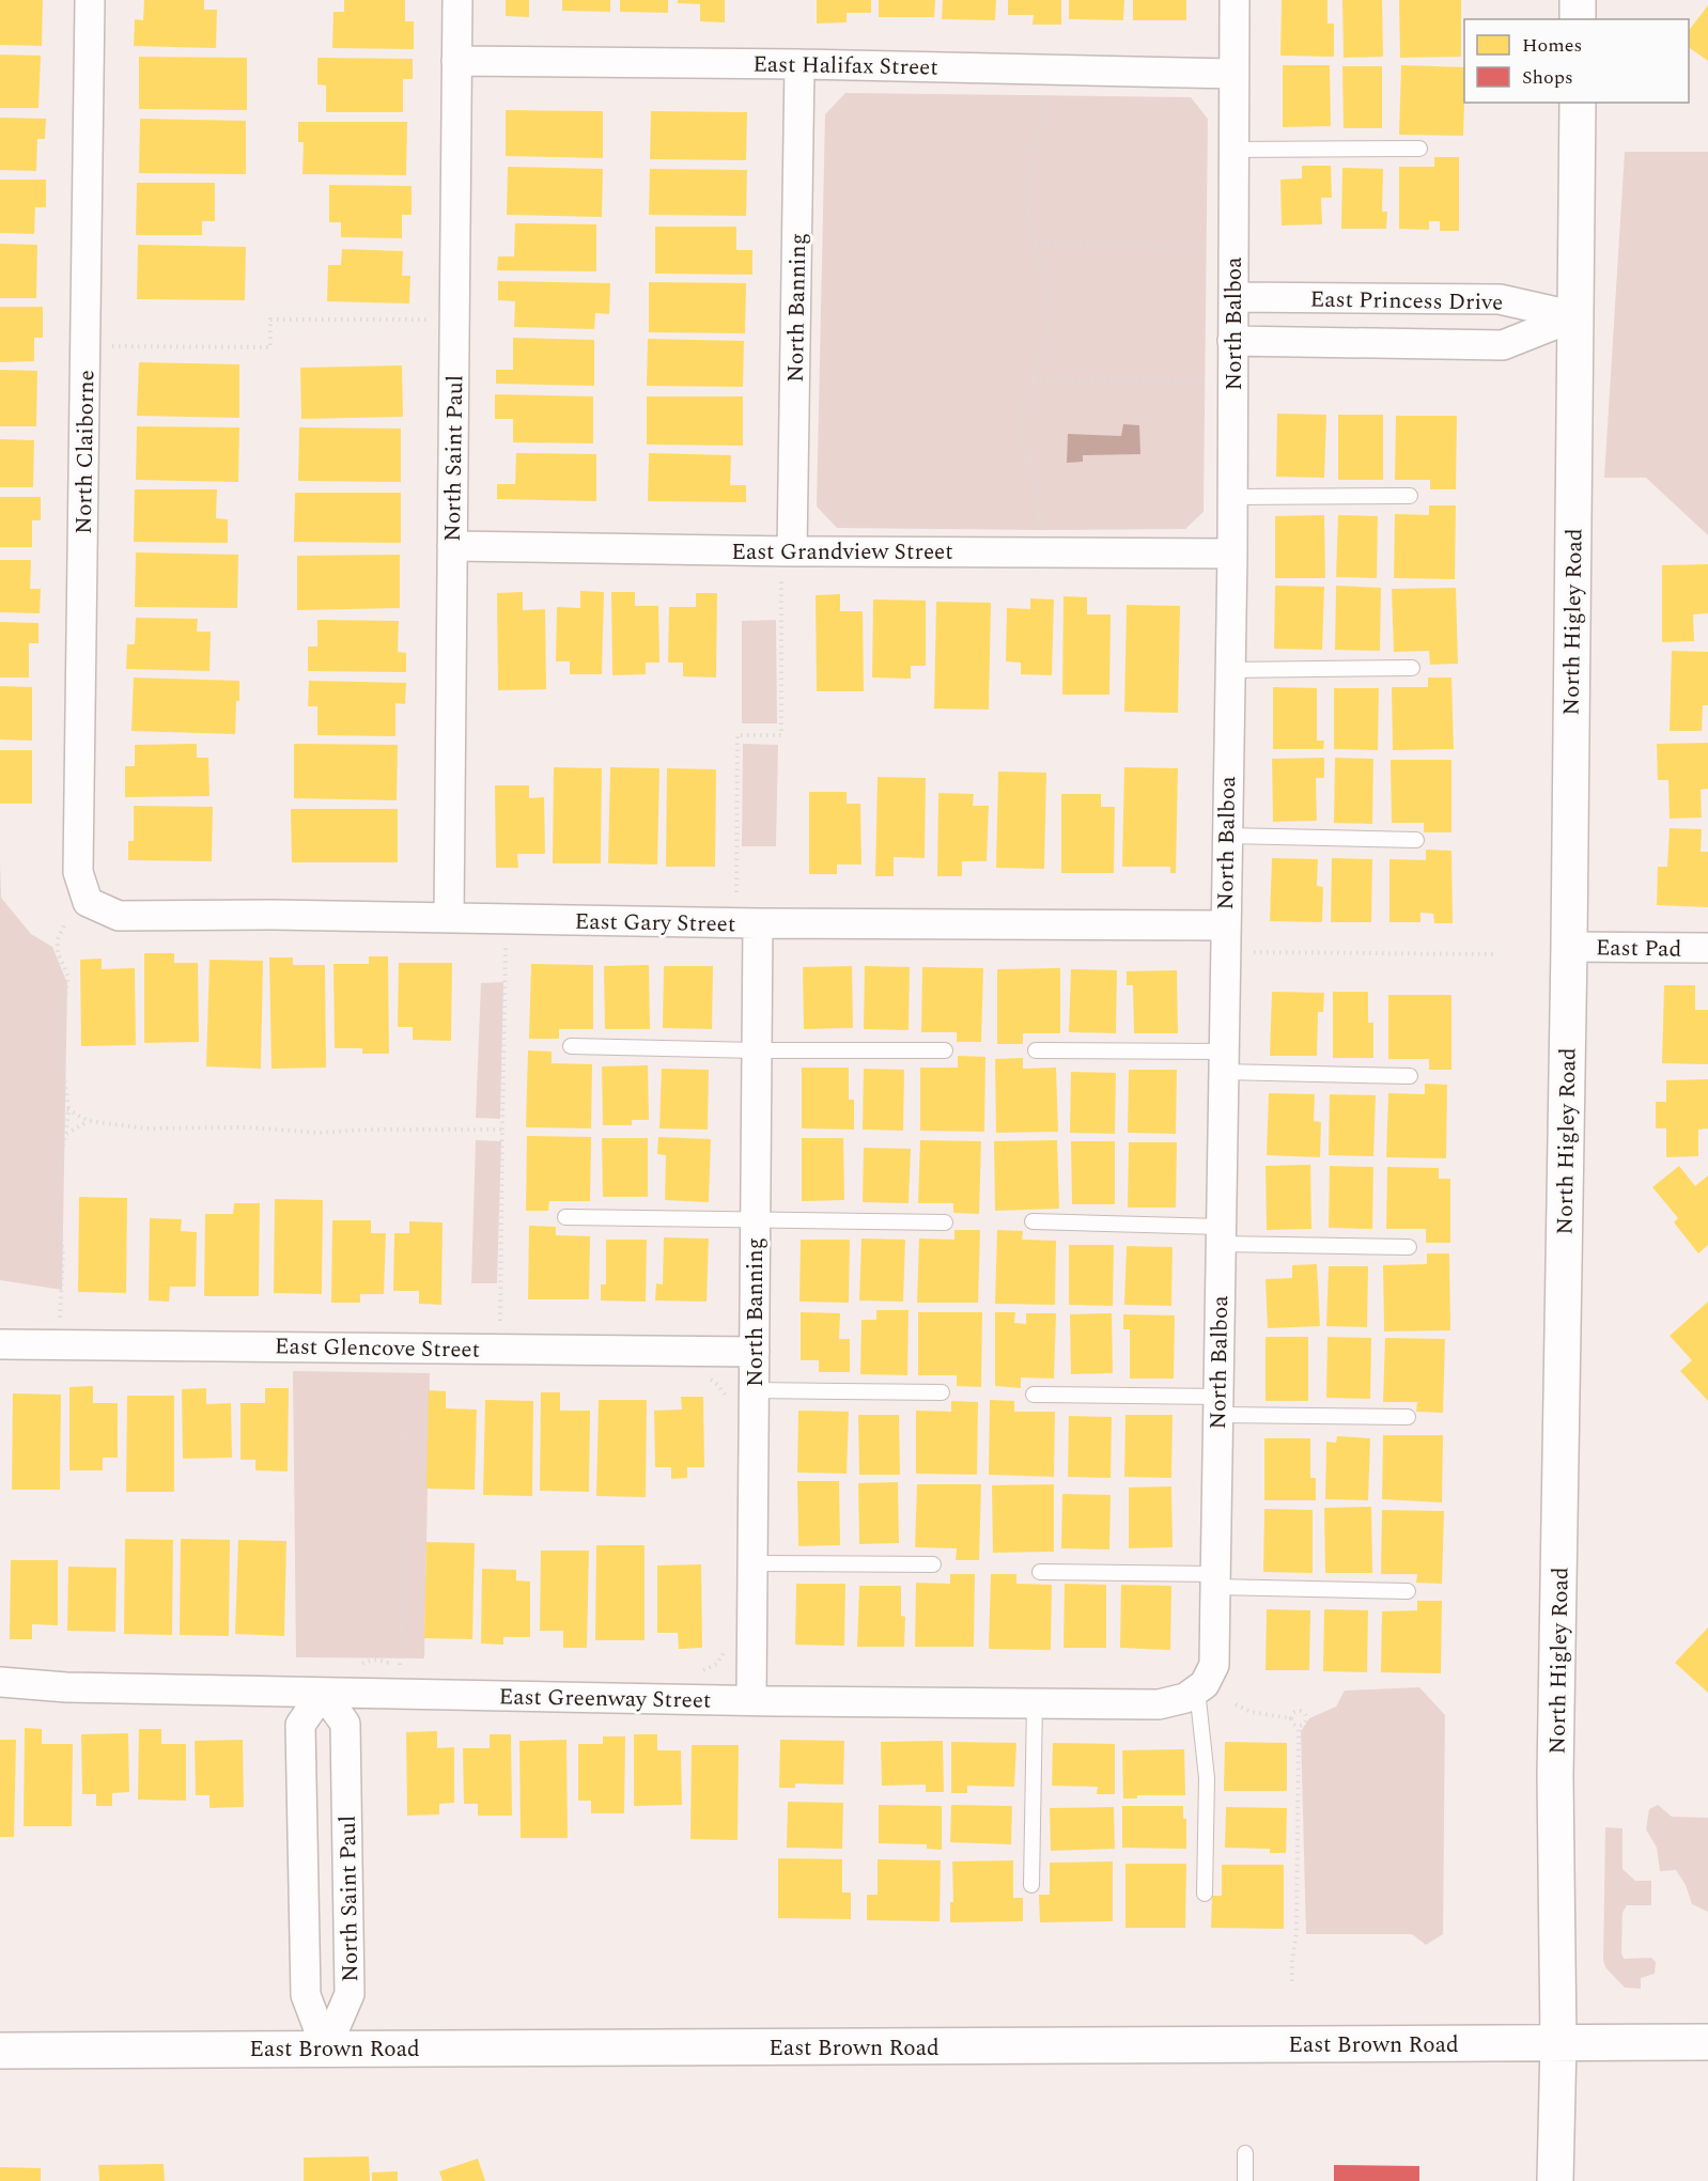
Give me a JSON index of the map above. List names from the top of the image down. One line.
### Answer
{"streets":{"main road":["North Higley Road","East Brown Road"],"street":["East Halifax Street","East Princess Drive","North Banning","North Balboa","North Claiborne","North Saint Paul","East Grandview Street","East Gary Street","East Pad","East Glencove Street","East Greenway Street"]},"crossings":[["East Halifax Street","North Banning"],["East Halifax Street","North Balboa"],["East Halifax Street","North Saint Paul"],["East Princess Drive","North Balboa"],["East Princess Drive","North Higley Road"],["North Banning","East Grandview Street"],["North Banning","East Gary Street"],["North Banning","East Glencove Street"],["North Banning","East Greenway Street"],["North Balboa","East Grandview Street"],["North Balboa","East Gary Street"],["North Balboa","East Greenway Street"],["North Claiborne","East Gary Street"],["North Saint Paul","East Grandview Street"],["North Saint Paul","East Gary Street"],["North Saint Paul","East Greenway Street"],["North Saint Paul","East Brown Road"],["North Higley Road","East Pad"],["North Higley Road","East Brown Road"]],"legend":["Homes","Shops"]}
